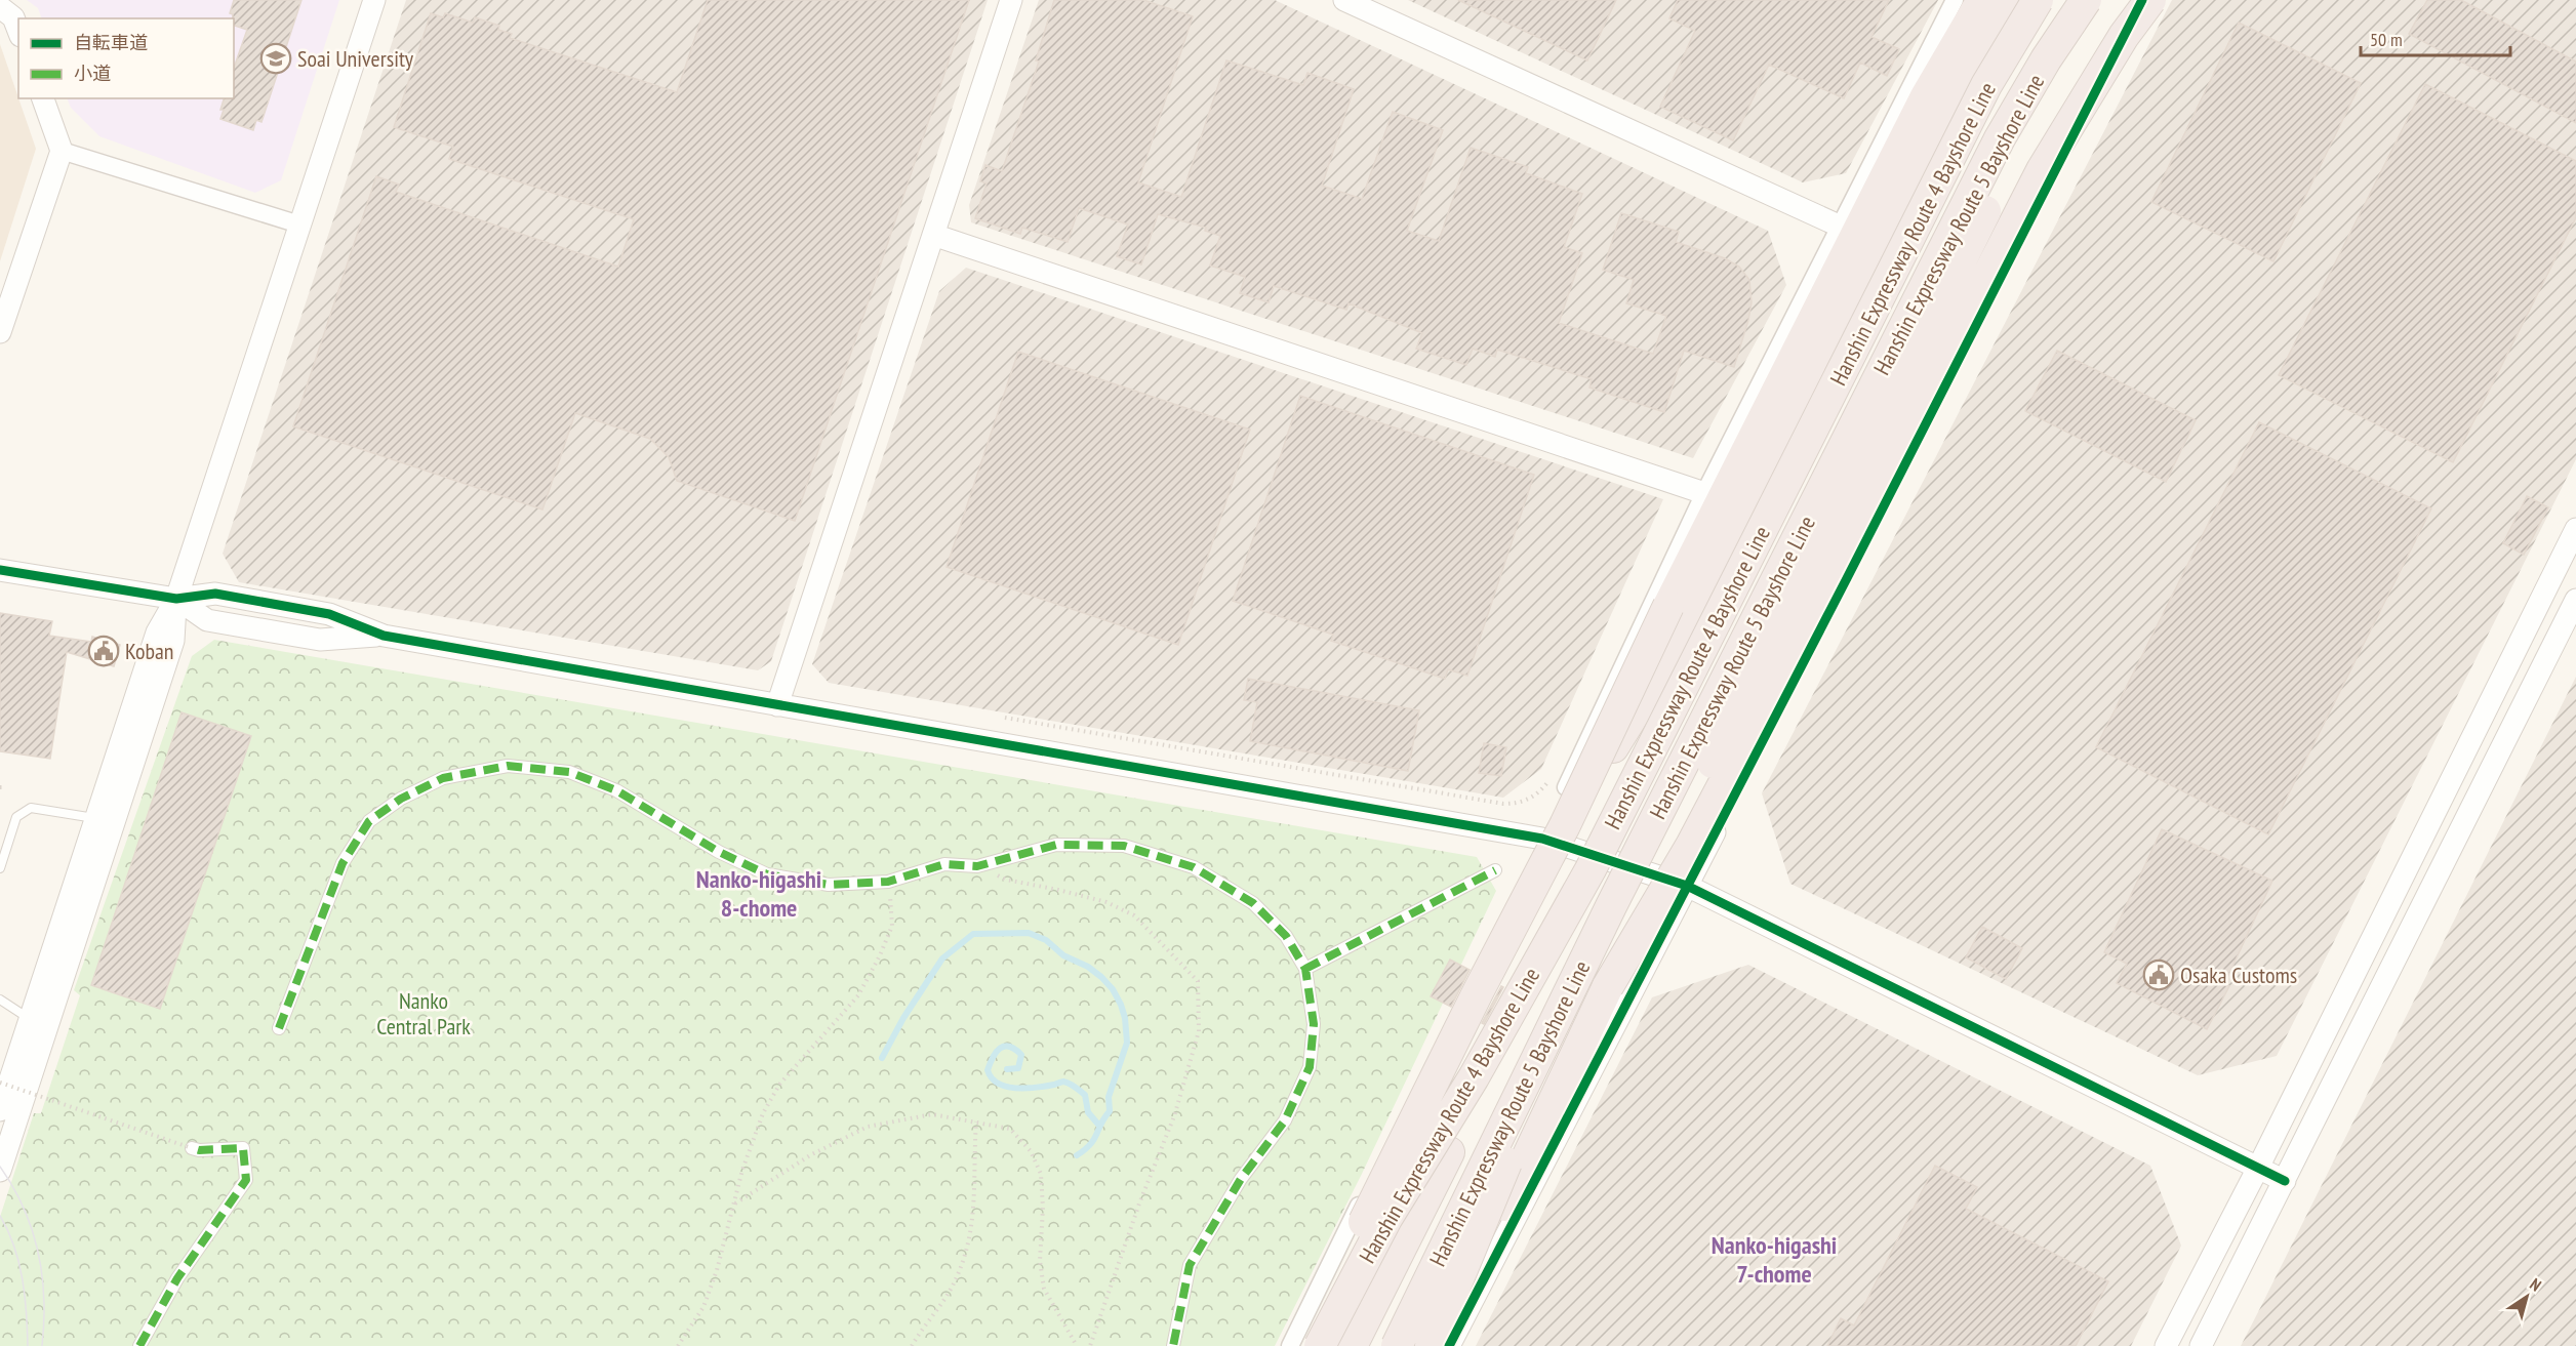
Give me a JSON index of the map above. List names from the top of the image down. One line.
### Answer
{"streets":{"highway":["Hanshin Expressway Route 5 Bayshore Line","Hanshin Expressway Route 4 Bayshore Line"]},"crossings":[["Hanshin Expressway Route 5 Bayshore Line","Hanshin Expressway Route 4 Bayshore Line"]],"districts":["Nanko-higashi 8-chome","Nanko-higashi 7-chome"],"parks":["Nanko Central Park"],"places":{"school or university":["Soai University"],"public building":["Koban","Osaka Customs"]},"legend":["自転車道","小道"],"scale_bar":"50 m","north":"top right"}
